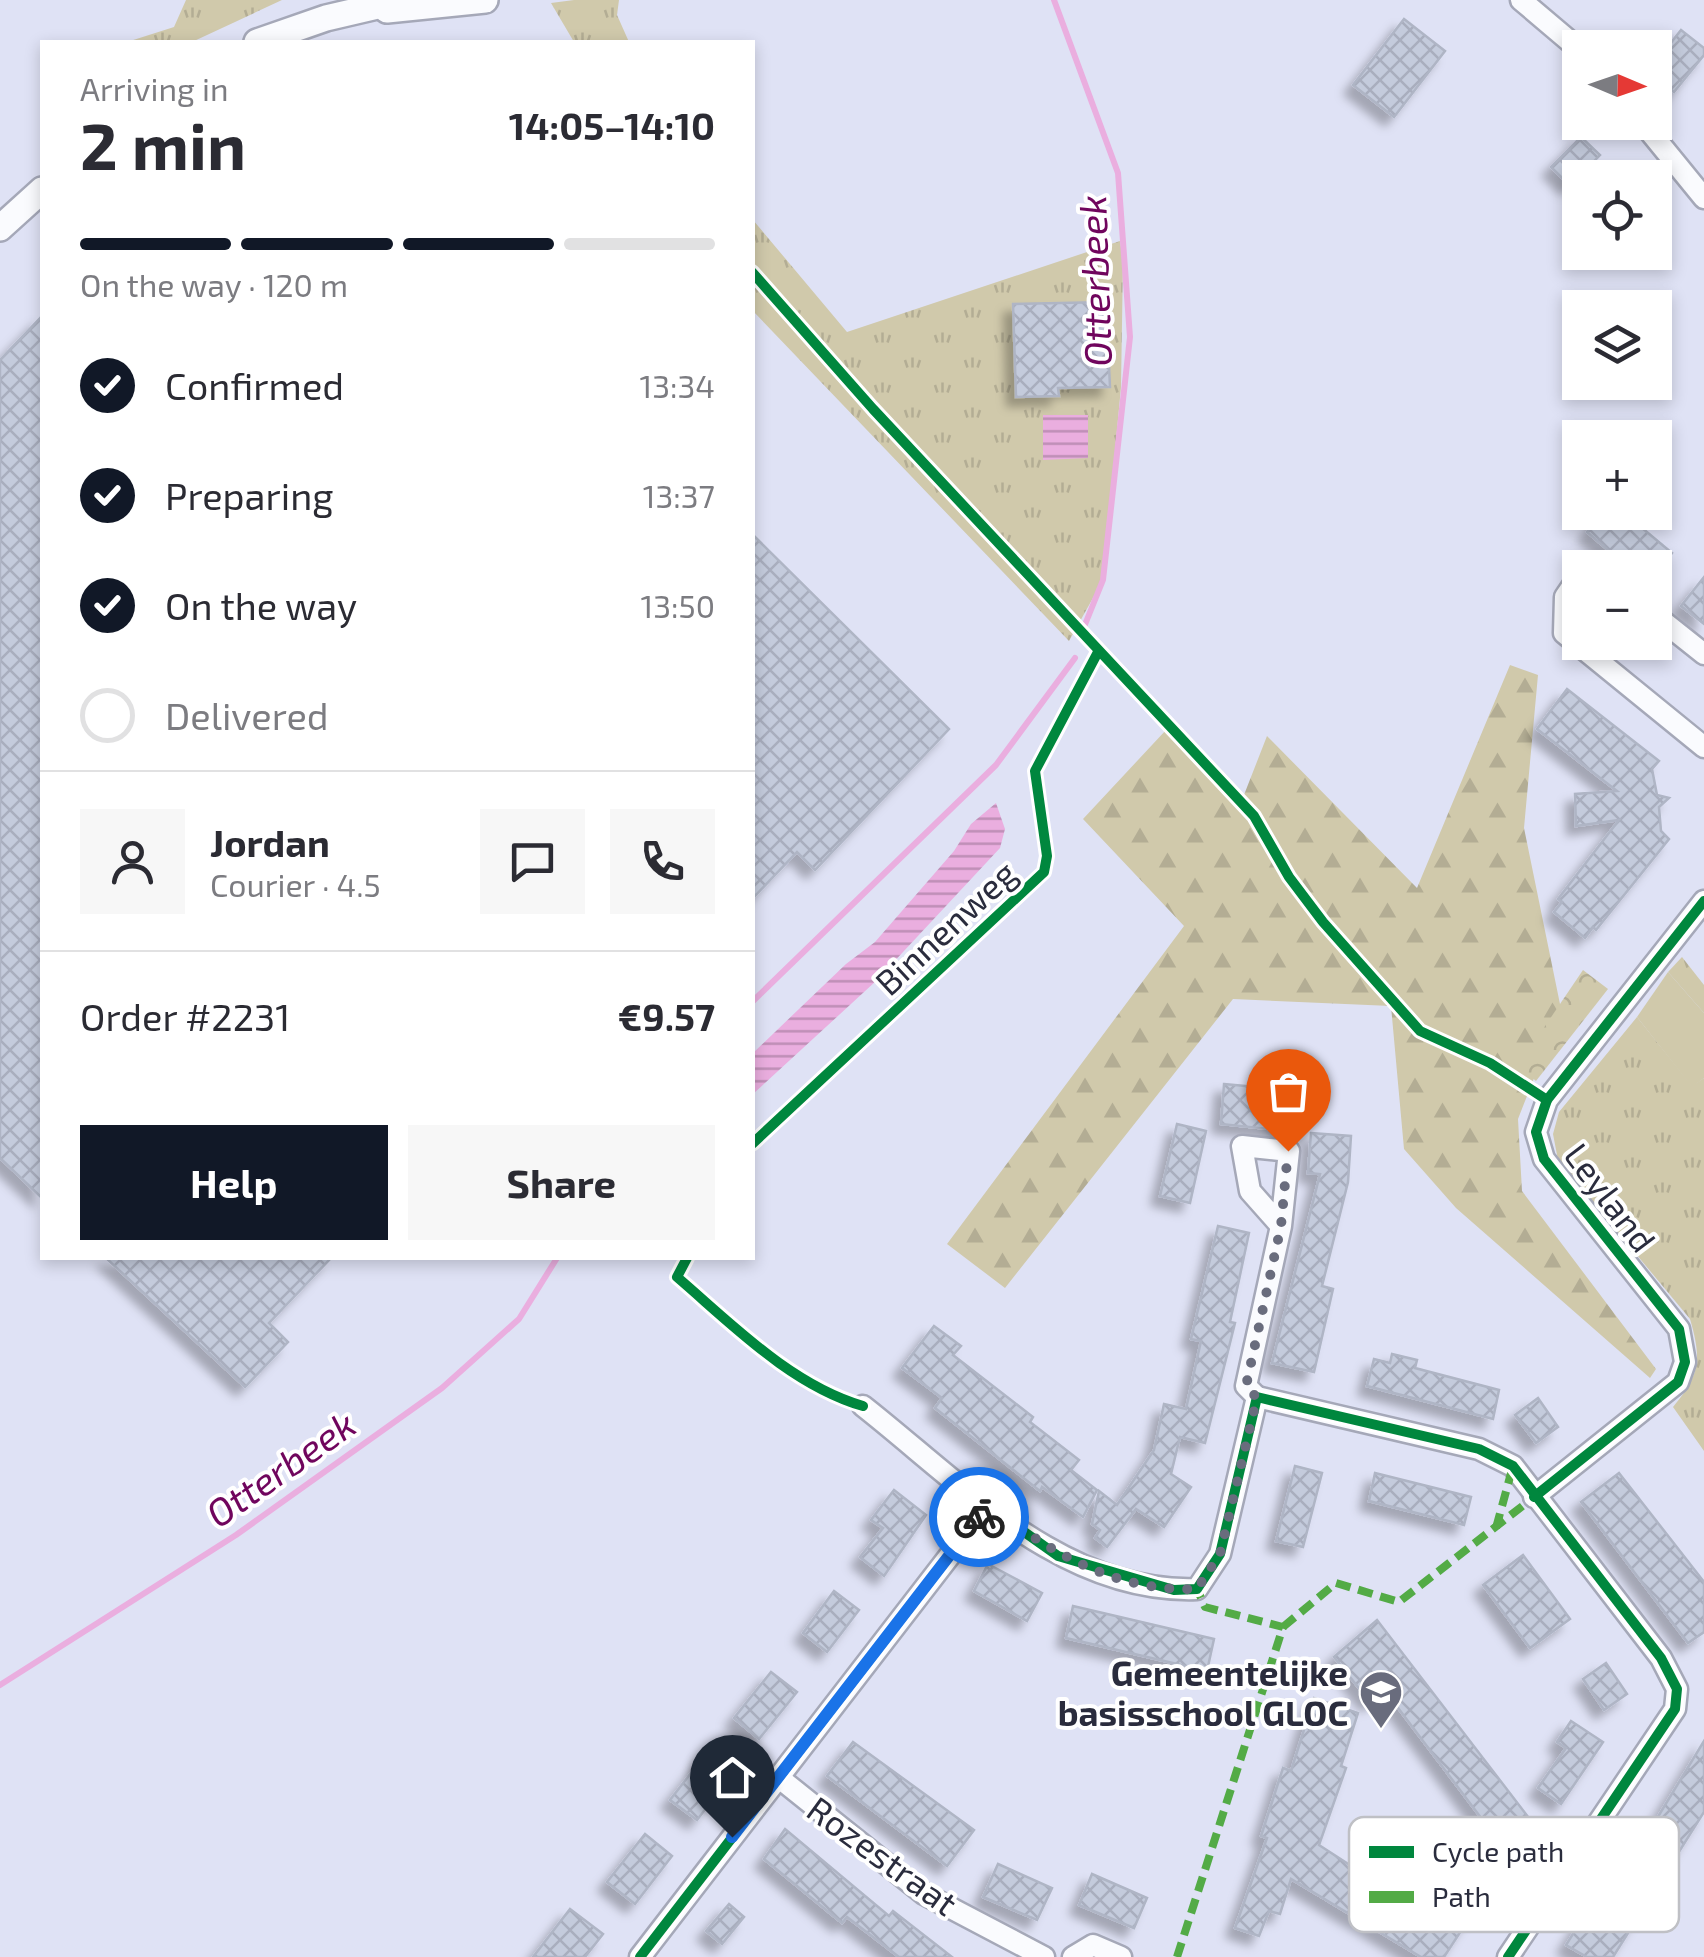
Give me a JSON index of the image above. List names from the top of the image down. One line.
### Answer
{"streets":{"street":["Leyland","Rozestraat"],"cycle path":["Binnenweg"]},"water":["Otterbeek"],"places":{"school or university":["Gemeentelijke basisschool GLOC"]},"legend":["Cycle path","Path"],"north":"right","page":{"map_buttons":["+","−"],"heading":["2 min","Arriving in","14:05–14:10"],"panel":["Jordan","Courier · 4.5","Order #2231","€9.57"],"bar":"On the way · 120 m","list":[["Confirmed","13:34"],["Preparing","13:37"],["On the way","13:50"],"Delivered"],"buttons":["Help","Share"]}}
